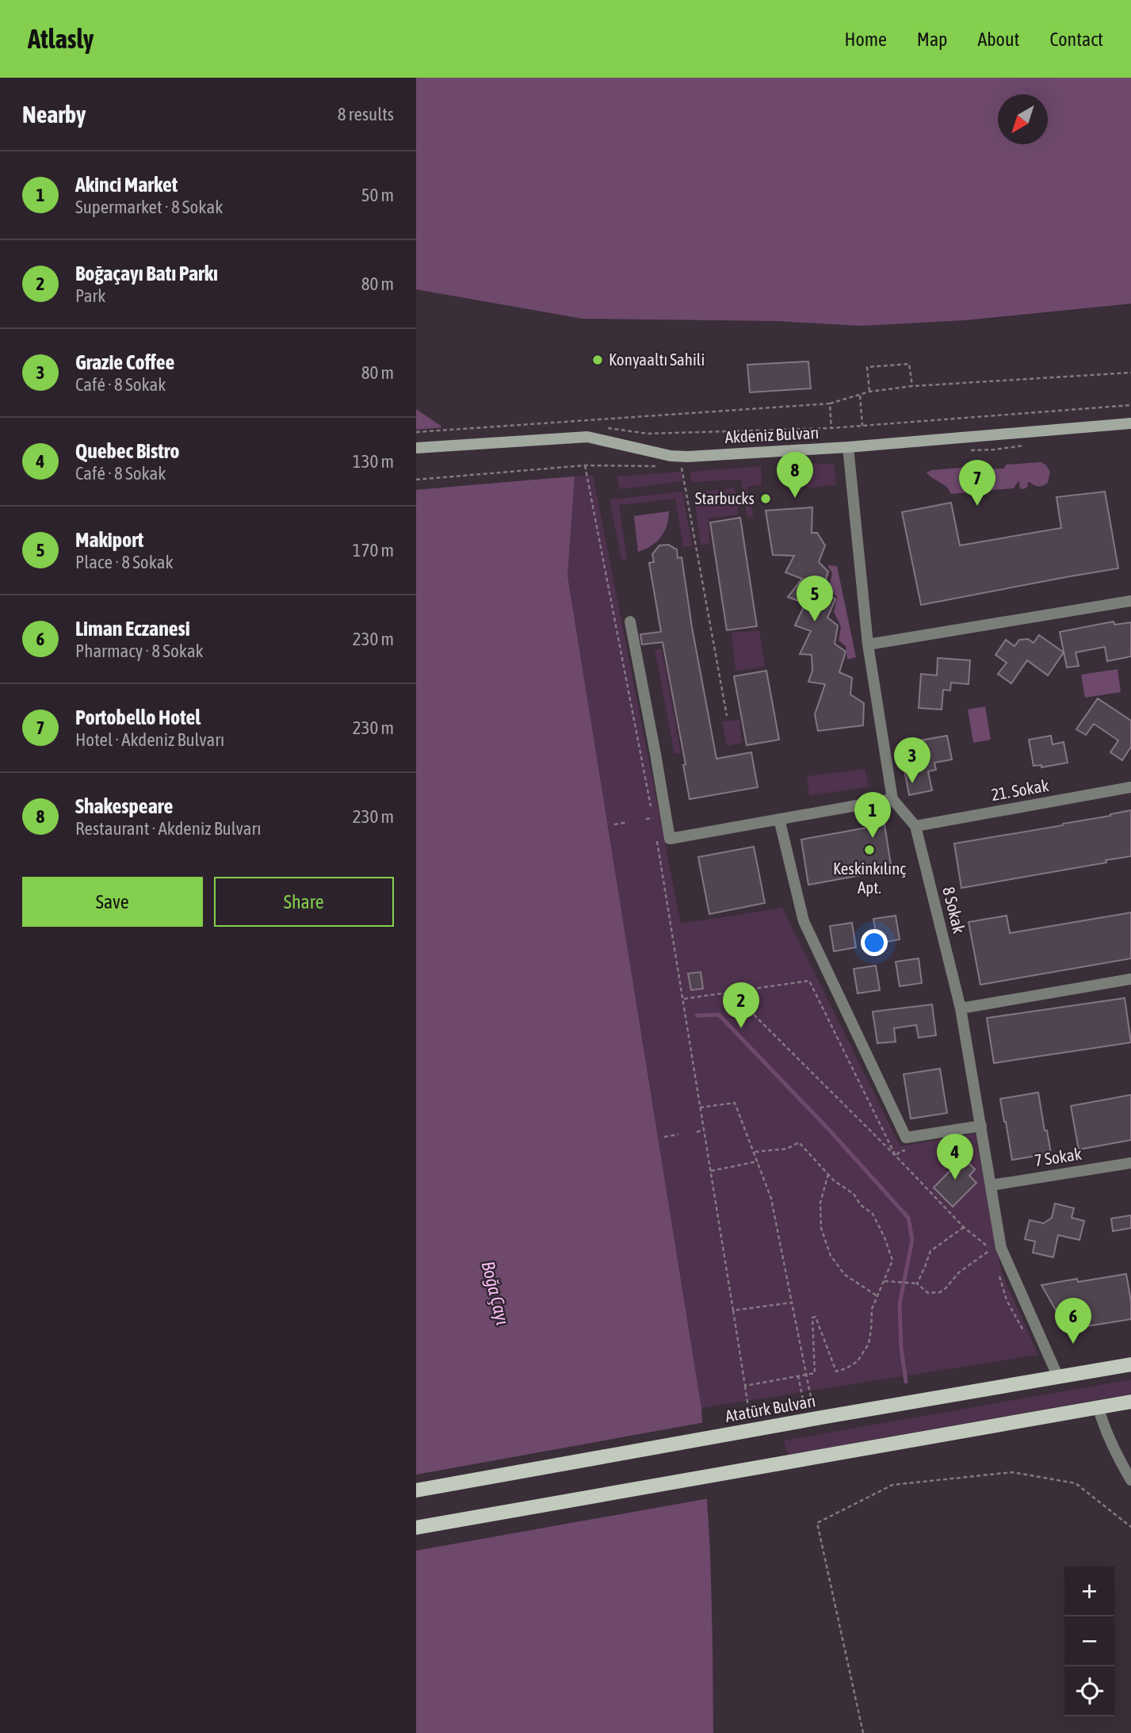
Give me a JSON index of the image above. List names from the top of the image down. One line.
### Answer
{"streets":{"main road":["Akdeniz Bulvarı","Atatürk Bulvarı"],"street":["21. Sokak","8 Sokak","7 Sokak"]},"crossings":[["21. Sokak","8 Sokak"],["8 Sokak","7 Sokak"],["8 Sokak","Atatürk Bulvarı"]],"water":["Boğa Çayı"],"places":["Konyaaltı Sahili","Starbucks","Keskinkılınç Apt."],"north":"bottom left","page":{"header":"Atlasly","nav":["Home","Map","About","Contact"],"heading":["Nearby","8 results"],"list":[{"mark":"1","name":"Akinci Market","note":"Supermarket · 8 Sokak","value":"50 m"},{"mark":"2","name":"Boğaçayı Batı Parkı","note":"Park","value":"80 m"},{"mark":"3","name":"Grazie Coffee","note":"Café · 8 Sokak","value":"80 m"},{"mark":"4","name":"Quebec Bistro","note":"Café · 8 Sokak","value":"130 m"},{"mark":"5","name":"Makiport","note":"Place · 8 Sokak","value":"170 m"},{"mark":"6","name":"Liman Eczanesi","note":"Pharmacy · 8 Sokak","value":"230 m"},{"mark":"7","name":"Portobello Hotel","note":"Hotel · Akdeniz Bulvarı","value":"230 m"},{"mark":"8","name":"Shakespeare","note":"Restaurant · Akdeniz Bulvarı","value":"230 m"}],"pins":["8","7","5","3","1","2","4","6"],"buttons":["Save","Share"],"map_buttons":["+","−"]}}
